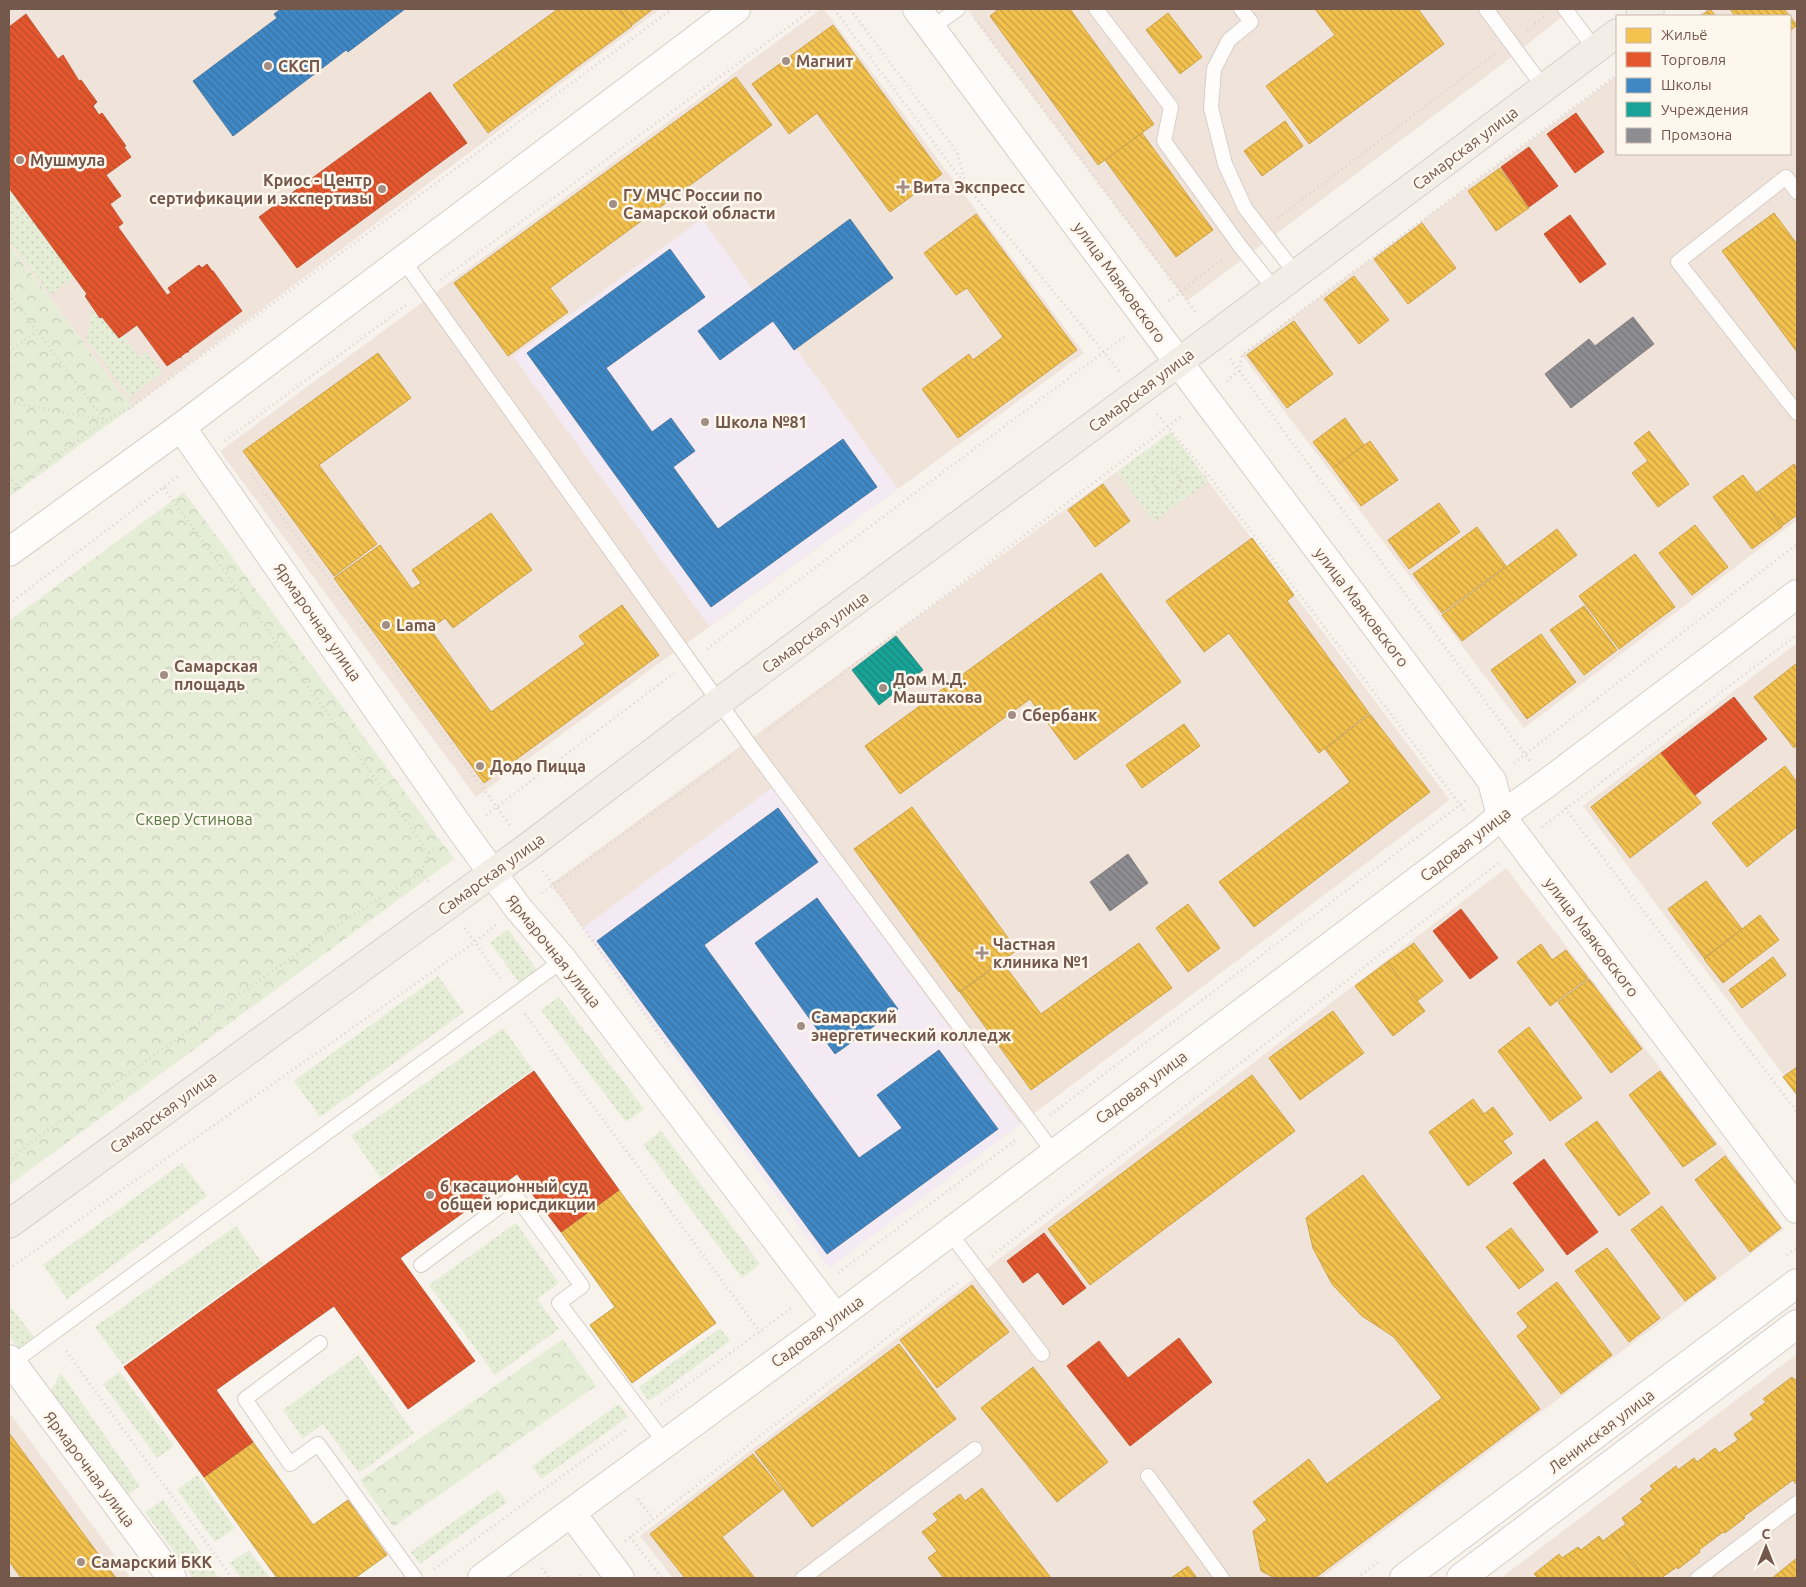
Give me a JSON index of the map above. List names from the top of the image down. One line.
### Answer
{"streets":{"main road":["Самарская улица"],"street":["улица Маяковского","Ярмарочная улица","Садовая улица","Ленинская улица"]},"crossings":[["Самарская улица","улица Маяковского"],["Самарская улица","Ярмарочная улица"],["улица Маяковского","Садовая улица"],["Ярмарочная улица","Садовая улица"]],"parks":["Сквер Устинова"],"places":{"other":["Магнит","СКСП","Мушмула","Криос - Центр сертификации и экспертизы","ГУ МЧС России по Самарской области","Школа №81","Lama","Самарская площадь","Дом М.Д. Маштакова","Сбербанк","Додо Пицца","Самарский энергетический колледж","6 касационный суд общей юрисдикции","Самарский БКК"],"health":["Вита Экспресс","Частная клиника №1"]},"legend":["Жильё","Торговля","Школы","Учреждения","Промзона"],"north":"top"}
